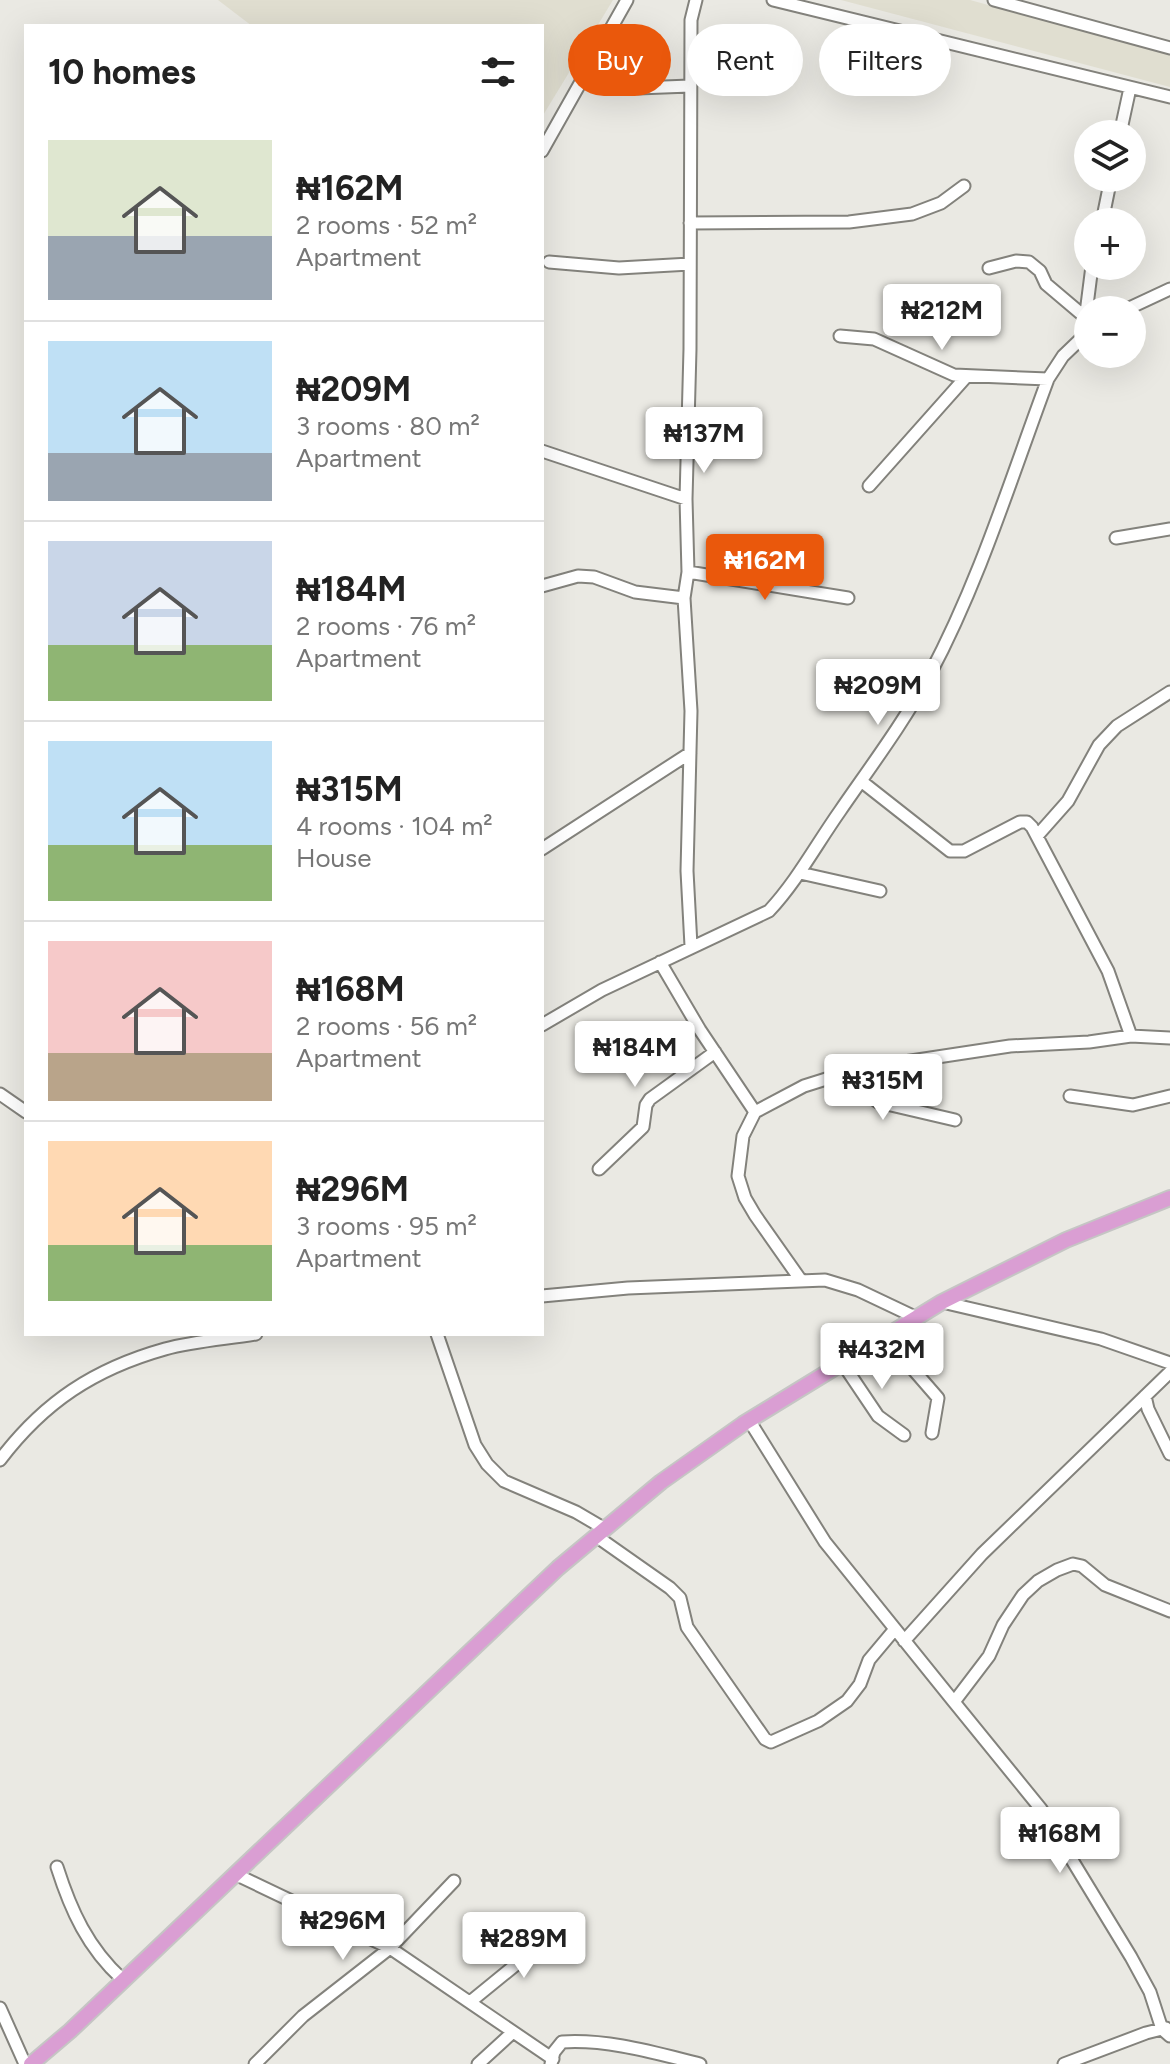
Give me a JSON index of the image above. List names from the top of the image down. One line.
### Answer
{"page":{"chip":["Buy","Rent","Filters"],"heading":"10 homes","map_buttons":["+","−"],"list":[{"name":"₦162M","note":"2 rooms · 52 m² · Apartment"},{"name":"₦209M","note":"3 rooms · 80 m² · Apartment"},{"name":"₦184M","note":"2 rooms · 76 m² · Apartment"},{"name":"₦315M","note":"4 rooms · 104 m² · House"},{"name":"₦168M","note":"2 rooms · 56 m² · Apartment"},{"name":"₦296M","note":"3 rooms · 95 m² · Apartment"}],"price":["₦212M","₦137M","₦162M","₦209M","₦184M","₦315M","₦432M","₦168M","₦296M","₦289M"]}}
